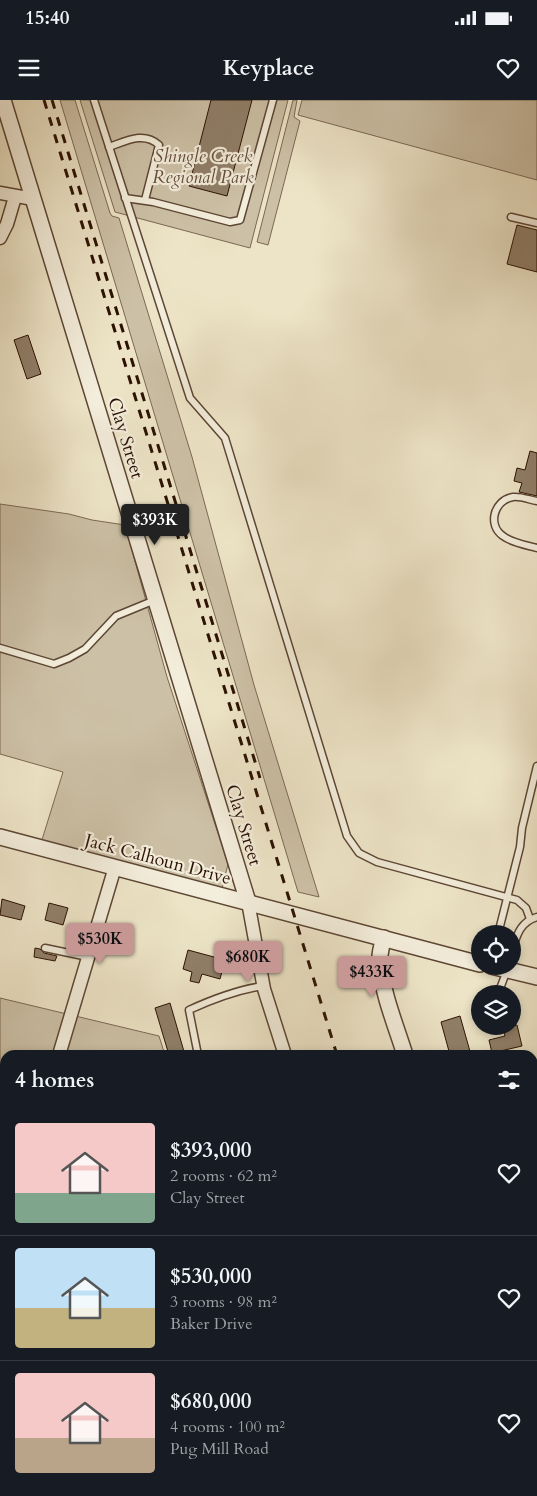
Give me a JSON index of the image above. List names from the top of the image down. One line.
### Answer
{"streets":{"street":["Clay Street","Jack Calhoun Drive"]},"crossings":[["Clay Street","Jack Calhoun Drive"]],"parks":["Shingle Creek Regional Park"],"page":{"status":"15:40","header":"Keyplace","price":["$393K","$530K","$680K","$433K"],"heading":"4 homes","list":[{"name":"$393,000","note":"2 rooms · 62 m² · Clay Street"},{"name":"$530,000","note":"3 rooms · 98 m² · Baker Drive"},{"name":"$680,000","note":"4 rooms · 100 m² · Pug Mill Road"}]}}
